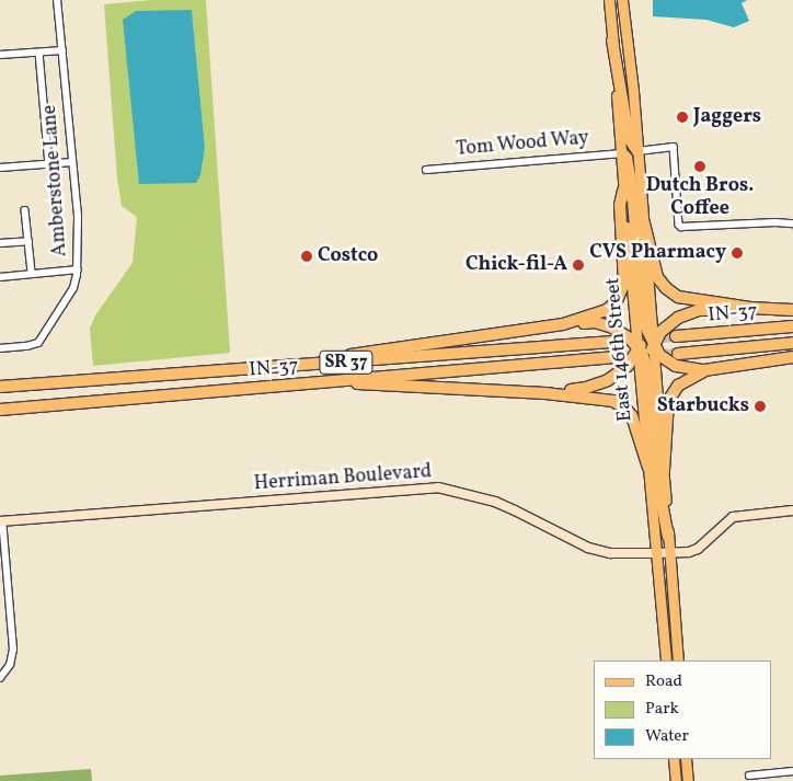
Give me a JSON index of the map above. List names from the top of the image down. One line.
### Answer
{"streets":{"highway":["IN-37","SR 37"],"main road":["East 146th Street"],"street":["Tom Wood Way","Amberstone Lane","Herriman Boulevard"]},"crossings":[["Tom Wood Way","East 146th Street"],["East 146th Street","Herriman Boulevard"]],"places":["Jaggers","Dutch Bros. Coffee","CVS Pharmacy","Costco","Chick-fil-A","Starbucks"],"legend":["Road","Park","Water"]}
